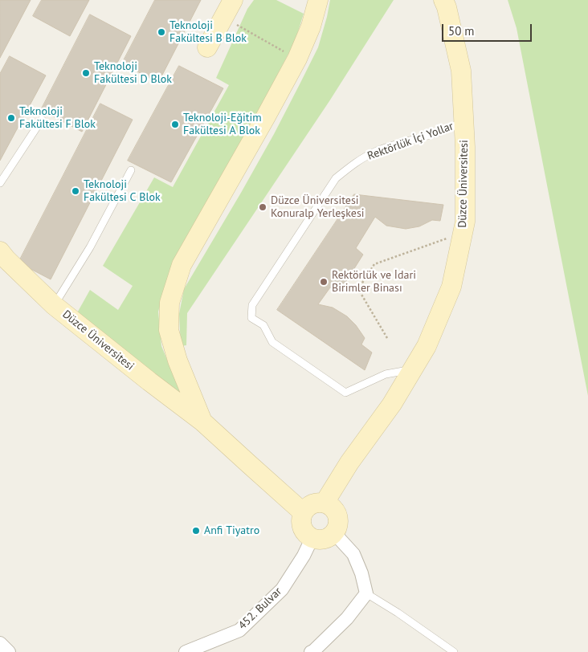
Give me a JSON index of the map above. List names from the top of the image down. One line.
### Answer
{"streets":{"street":["Düzce Üniversitesi","452. Bulvar"],"lane":["Rektörlük İçi Yollar"]},"crossings":[["Rektörlük İçi Yollar","Düzce Üniversitesi"],["Düzce Üniversitesi","452. Bulvar"]],"places":["Teknoloji Fakültesi B Blok","Teknoloji Fakültesi D Blok","Teknoloji Fakültesi F Blok","Teknoloji-Eğitim Fakültesi A Blok","Teknoloji Fakültesi C Blok","Düzce Üniversitesi Konuralp Yerleşkesi","Rektörlük ve İdari Birimler Binası","Anfi Tiyatro"],"scale_bar":"50 m"}
